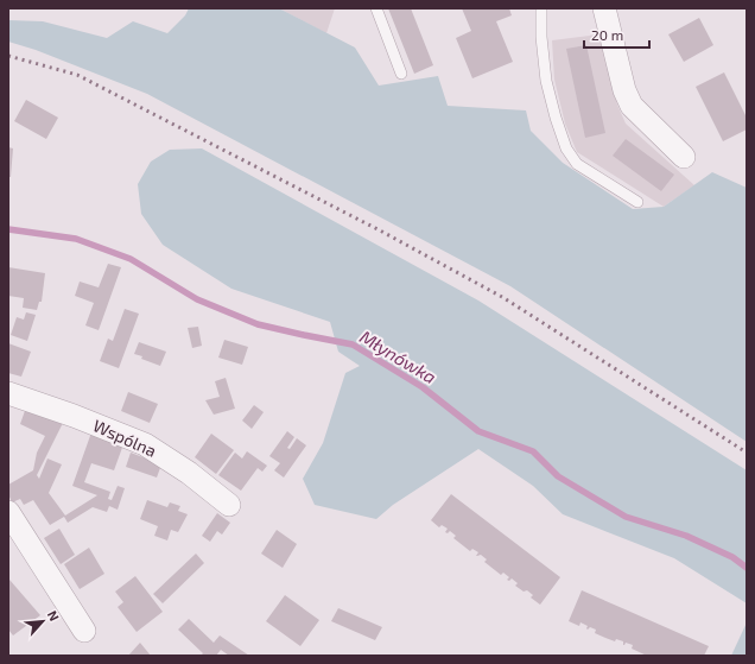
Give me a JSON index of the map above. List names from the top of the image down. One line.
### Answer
{"streets":{"street":["Wspólna"]},"water":["Młynówka"],"scale_bar":"20 m","north":"top right"}
